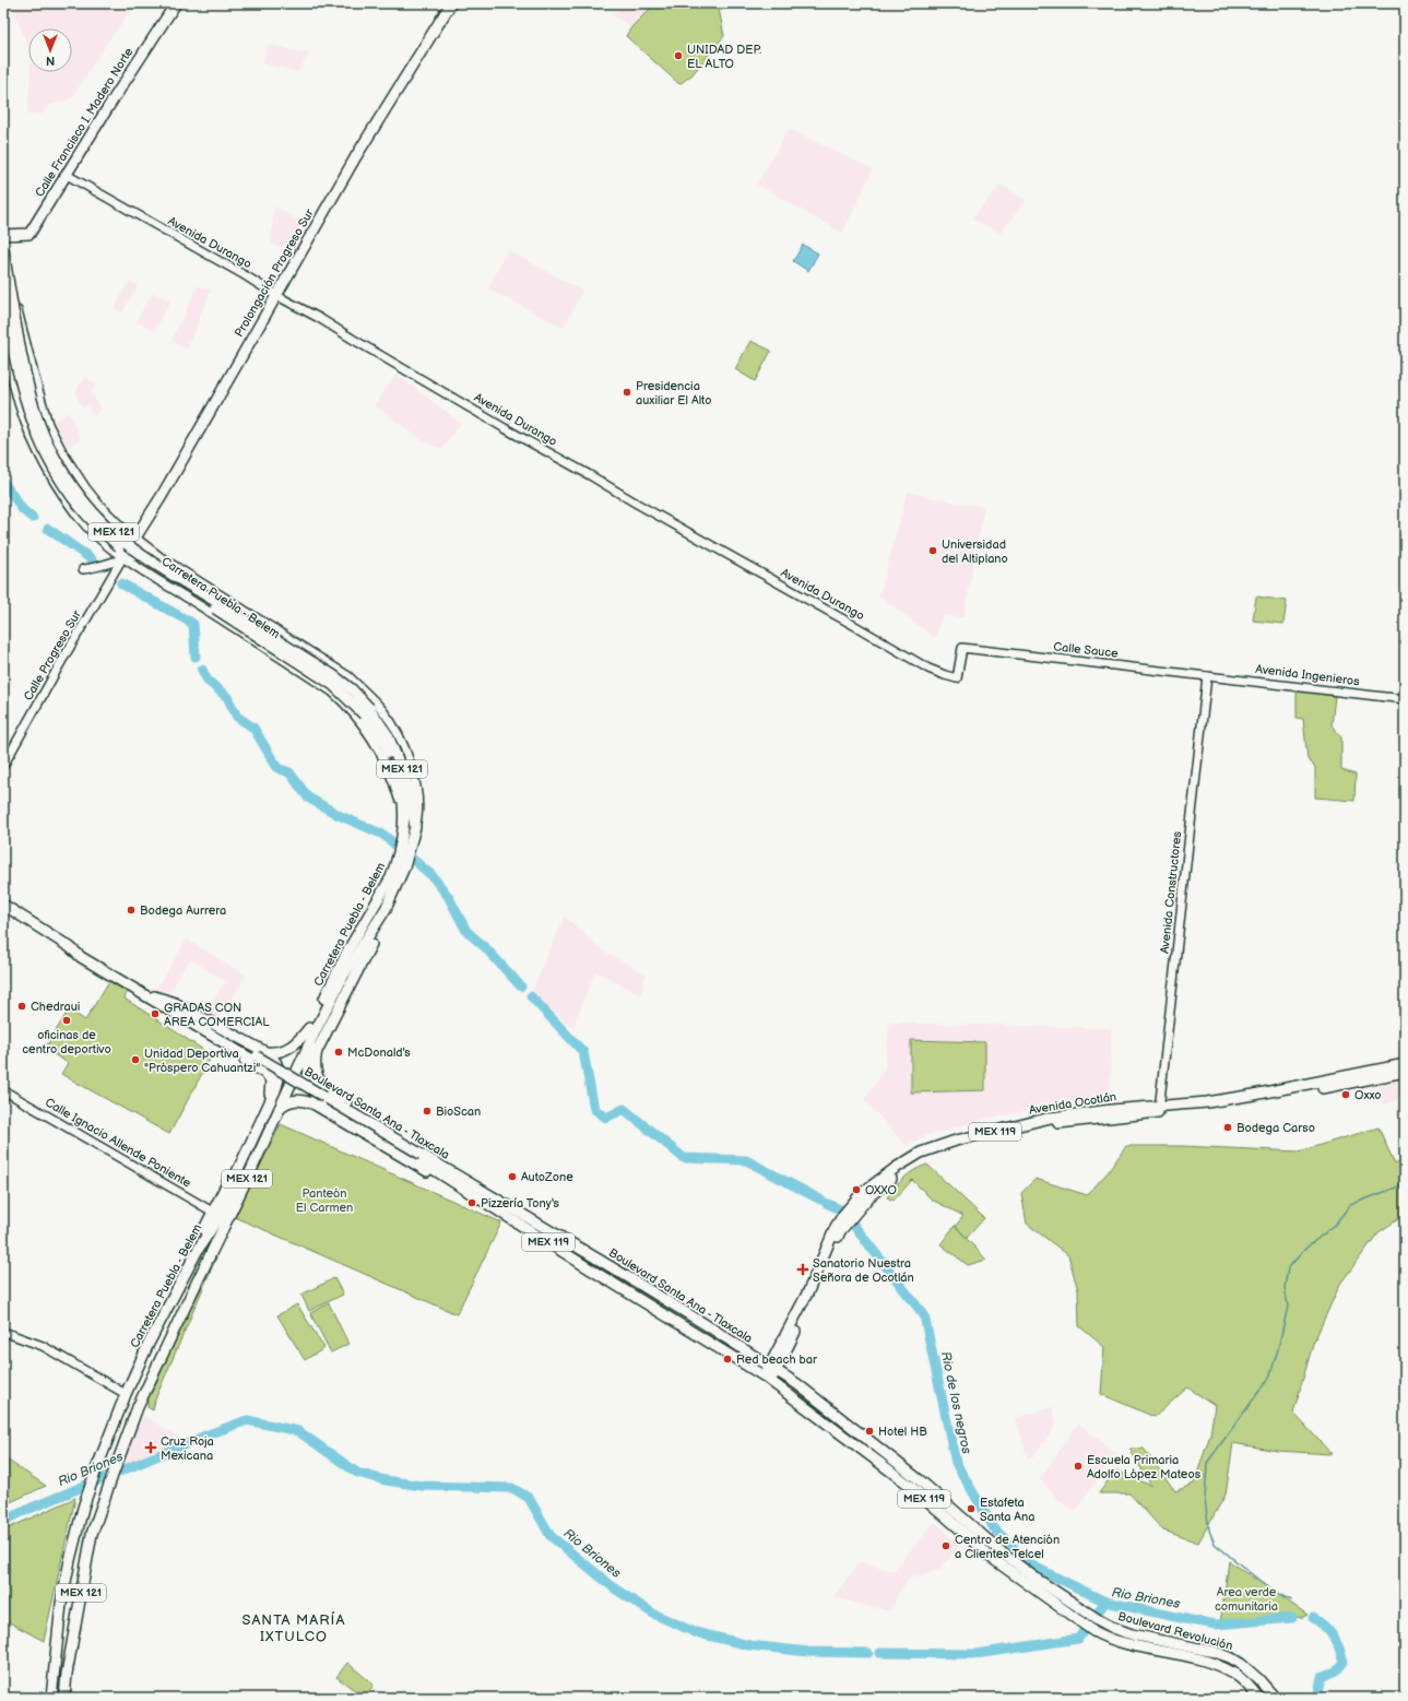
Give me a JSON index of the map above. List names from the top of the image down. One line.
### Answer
{"streets":{"main road":["Calle Francisco I. Madero Norte","Prolongación Progreso Sur","MEX 121","Carretera Puebla - Belem","Avenida Ocotlán","Boulevard Santa Ana - Tlaxcala","MEX 119","Boulevard Revolución"],"street":["Avenida Durango","Calle Sauce","Calle Progreso Sur","Avenida Ingenieros","Avenida Constructores","Calle Ignacio Allende Poniente"]},"crossings":[["Calle Francisco I. Madero Norte","Avenida Durango"],["Avenida Durango","Prolongación Progreso Sur"],["Avenida Durango","Calle Sauce"],["Prolongación Progreso Sur","Carretera Puebla - Belem"],["Prolongación Progreso Sur","Calle Progreso Sur"],["Carretera Puebla - Belem","Calle Ignacio Allende Poniente"],["Calle Sauce","Avenida Ingenieros"],["Calle Sauce","Avenida Constructores"],["Avenida Ingenieros","Avenida Constructores"],["Avenida Constructores","Avenida Ocotlán"],["Avenida Ocotlán","Boulevard Santa Ana - Tlaxcala"],["Boulevard Santa Ana - Tlaxcala","Boulevard Revolución"]],"districts":["SANTA MARÍA IXTULCO"],"water":["Rio de los negros","Rio Briones"],"parks":["Panteón El Carmen","Area verde comunitaria"],"places":{"other":["UNIDAD DEP. EL ALTO","Presidencia auxiliar El Alto","Universidad del Altiplano","Bodega Aurrera","Chedraui","GRADAS CON AREA COMERCIAL","oficinas de centro deportivo","McDonald's","Unidad Deportiva \"Próspero Cahuantzi\"","Oxxo","BioScan","Bodega Carso","AutoZone","OXXO","Pizzería Tony's","Red beach bar","Hotel HB","Escuela Primaria Adolfo López Mateos","Estafeta Santa Ana","Centro de Atención a Clientes Telcel"],"health":["Sanatorio Nuestra Señora de Ocotlán","Cruz Roja Mexicana"]},"north":"bottom"}
